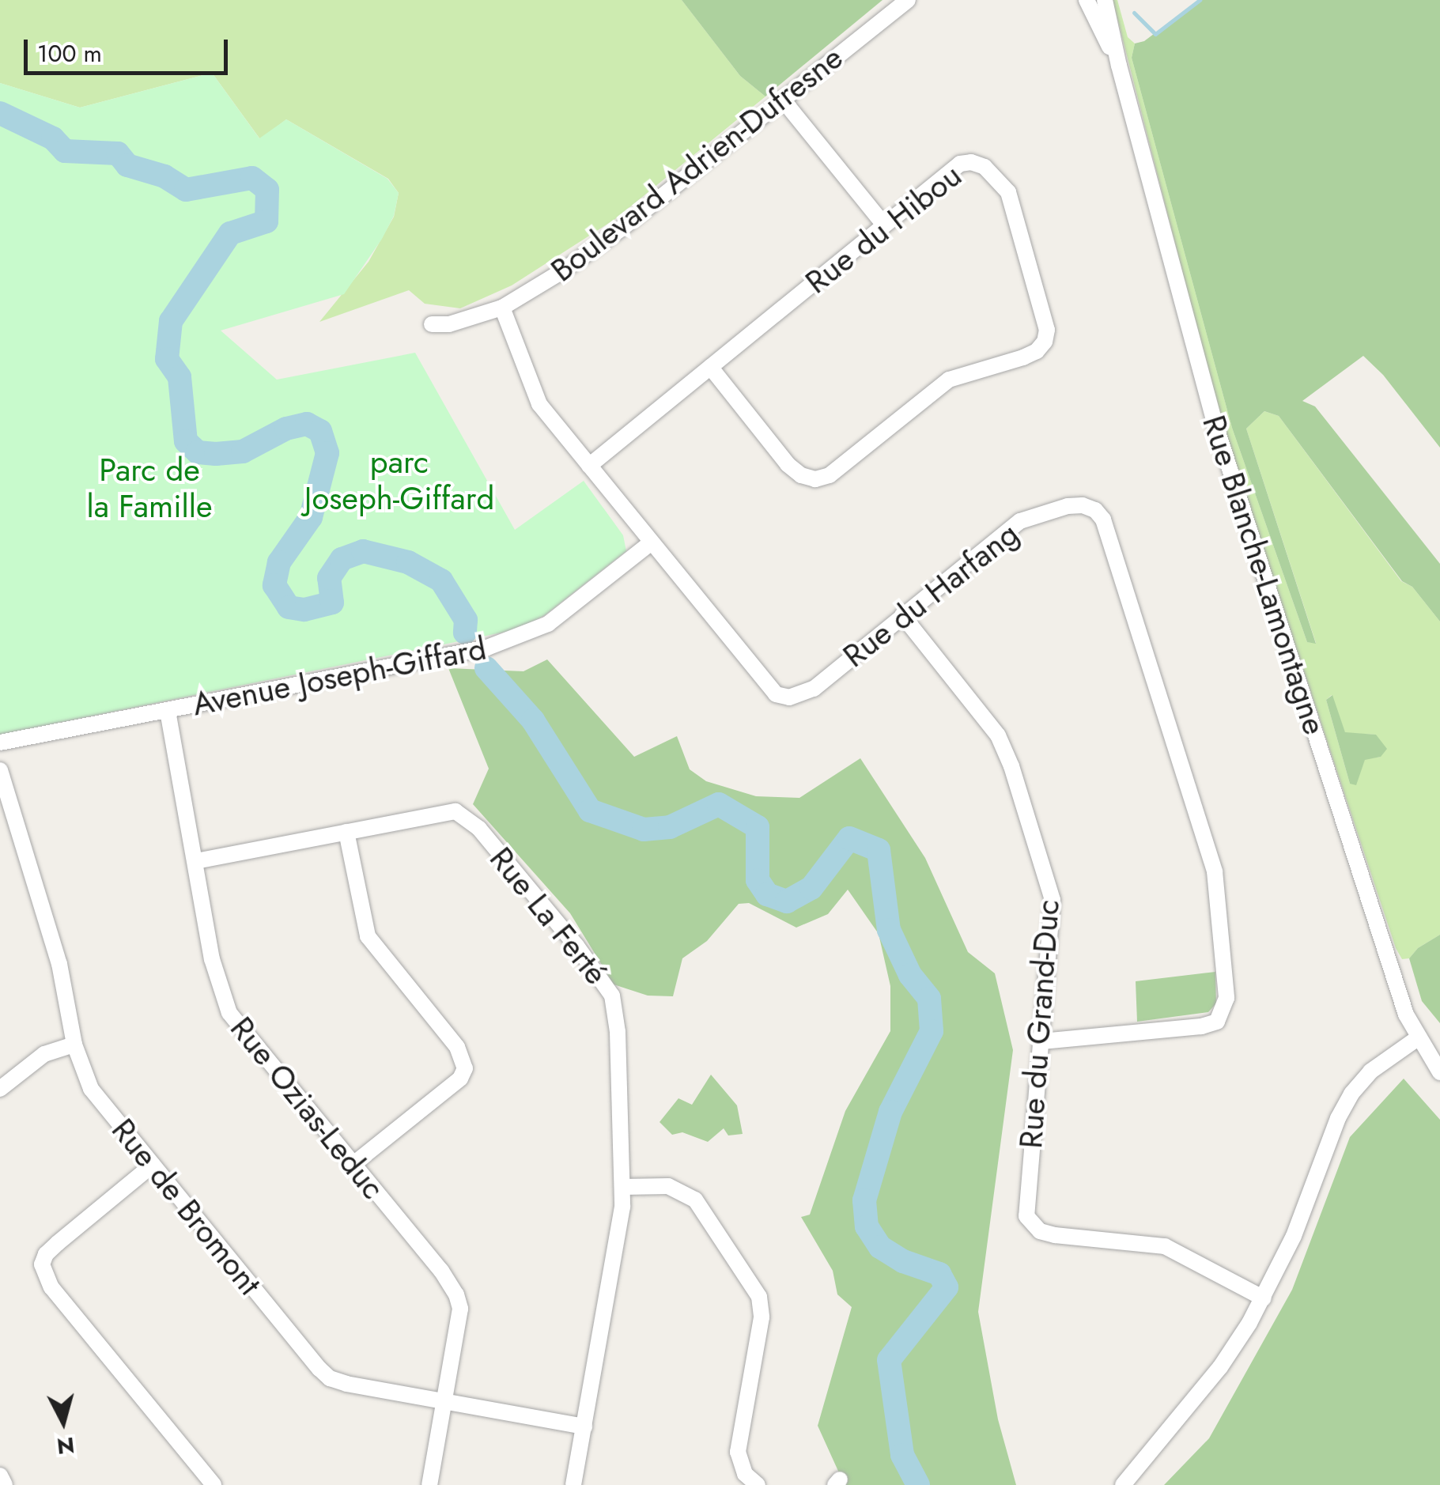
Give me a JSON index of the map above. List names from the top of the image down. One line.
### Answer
{"streets":{"street":["Boulevard Adrien-Dufresne","Rue du Hibou","Rue Blanche-Lamontagne","Rue du Harfang","Avenue Joseph-Giffard","Rue La Ferté","Rue du Grand-Duc","Rue Ozias-Leduc","Rue de Bromont"]},"crossings":[["Boulevard Adrien-Dufresne","Rue du Harfang"],["Rue du Hibou","Rue du Harfang"],["Rue du Harfang","Avenue Joseph-Giffard"],["Rue du Harfang","Rue du Grand-Duc"],["Avenue Joseph-Giffard","Rue Ozias-Leduc"],["Rue La Ferté","Rue Ozias-Leduc"],["Rue La Ferté","Rue de Bromont"],["Rue Ozias-Leduc","Rue de Bromont"]],"parks":["parc Joseph-Giffard","Parc de la Famille"],"scale_bar":"100 m","north":"bottom"}
